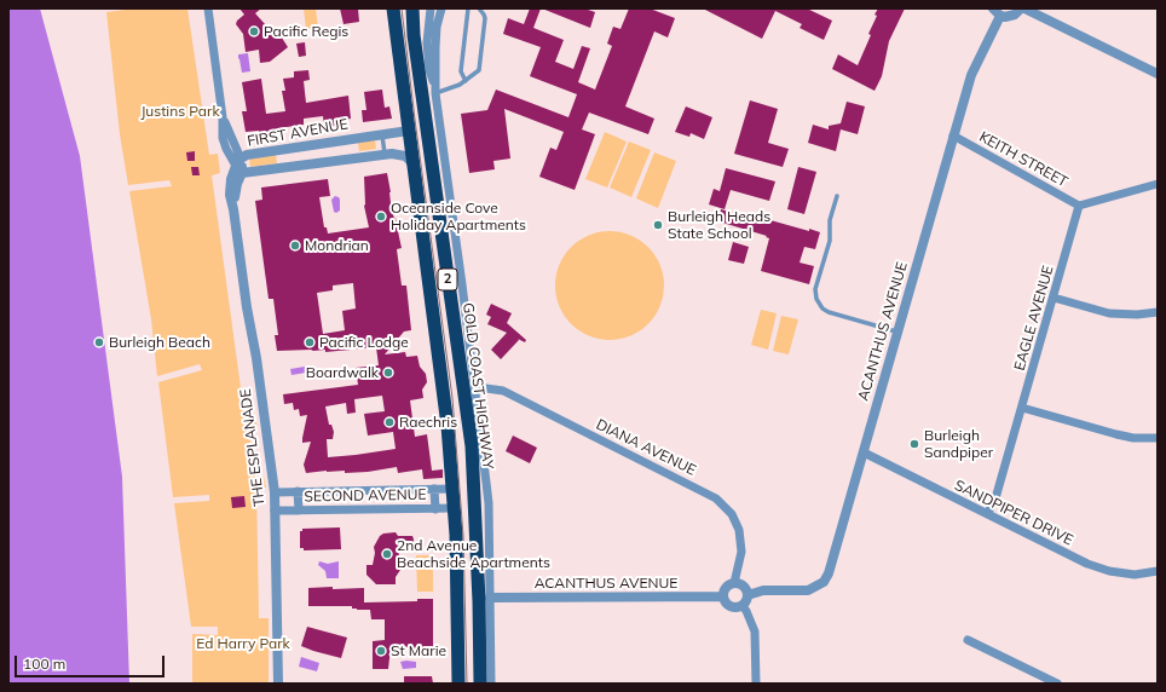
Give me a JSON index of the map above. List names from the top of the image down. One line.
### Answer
{"streets":{"highway":["2","GOLD COAST HIGHWAY"],"street":["FIRST AVENUE","KEITH STREET","EAGLE AVENUE","ACANTHUS AVENUE","THE ESPLANADE","DIANA AVENUE","SECOND AVENUE","SANDPIPER DRIVE"]},"crossings":[["FIRST AVENUE","2"],["FIRST AVENUE","THE ESPLANADE"],["KEITH STREET","EAGLE AVENUE"],["KEITH STREET","ACANTHUS AVENUE"],["2","SECOND AVENUE"],["EAGLE AVENUE","SANDPIPER DRIVE"],["ACANTHUS AVENUE","DIANA AVENUE"],["ACANTHUS AVENUE","SANDPIPER DRIVE"],["THE ESPLANADE","SECOND AVENUE"]],"parks":["Justins Park","Ed Harry Park"],"places":["Pacific Regis","Oceanside Cove Holiday Apartments","Burleigh Heads State School","Mondrian","Burleigh Beach","Pacific Lodge","Boardwalk","Raechris","Burleigh Sandpiper","2nd Avenue Beachside Apartments","St Marie"],"scale_bar":"100 m"}
